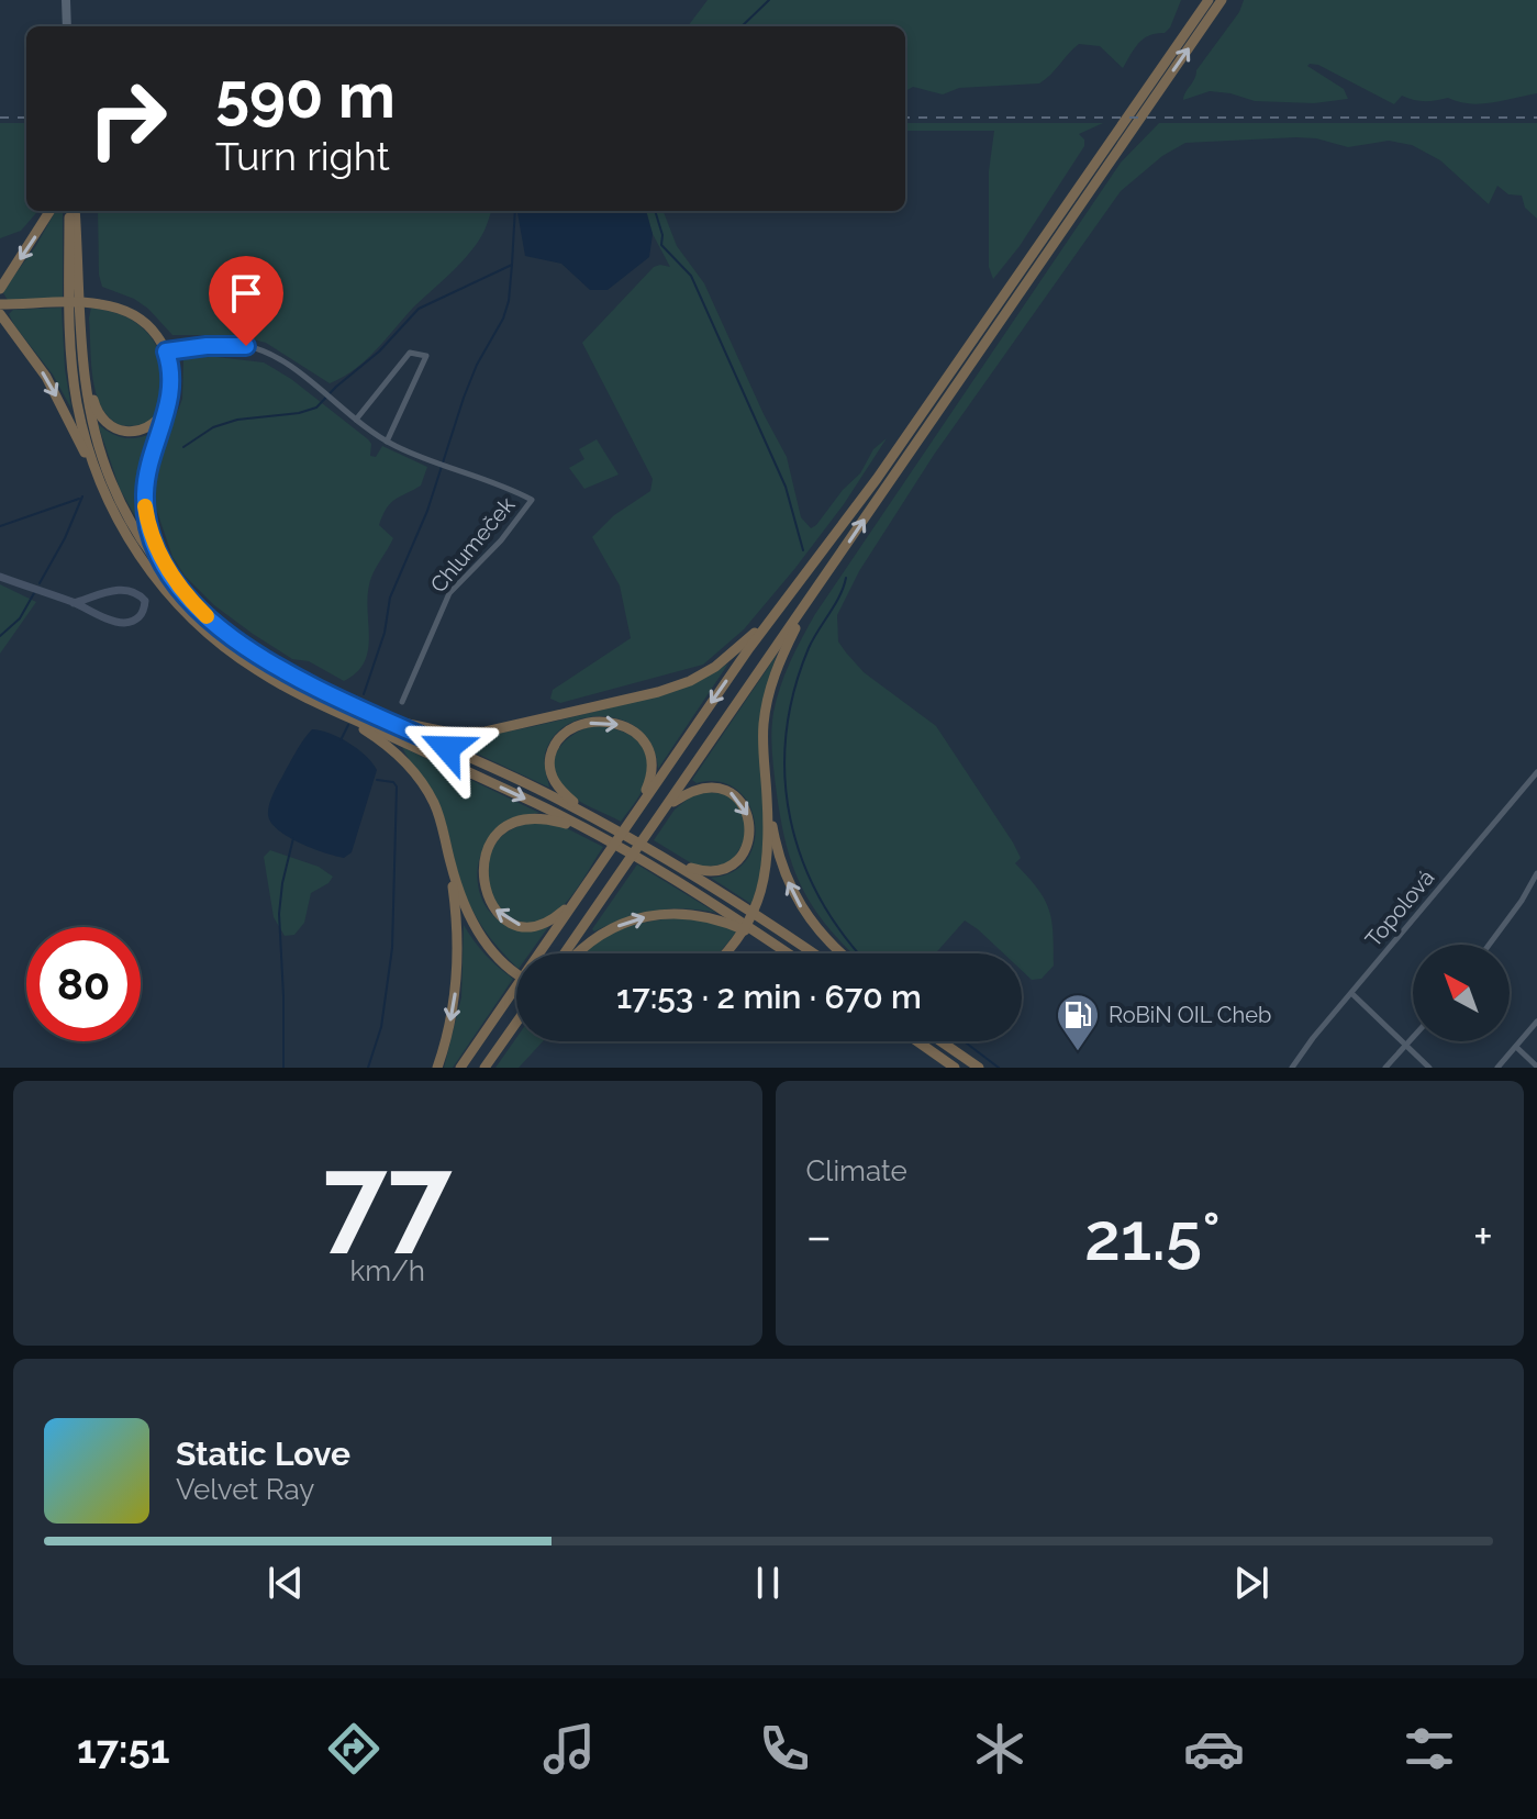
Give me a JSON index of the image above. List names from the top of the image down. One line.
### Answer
{"streets":{"street":["Chlumeček","Topolová"]},"places":{"fuel station":["RoBiN OIL Cheb"]},"north":"top left","page":{"turn":["590 m","Turn right"],"limit":"80","trip":"17:53 · 2 min · 670 m","tile":[["77","km/h"],"Climate"],"heat":["−","21.5°","+"],"song":["Static Love","Velvet Ray"],"tabs":"17:51"}}
